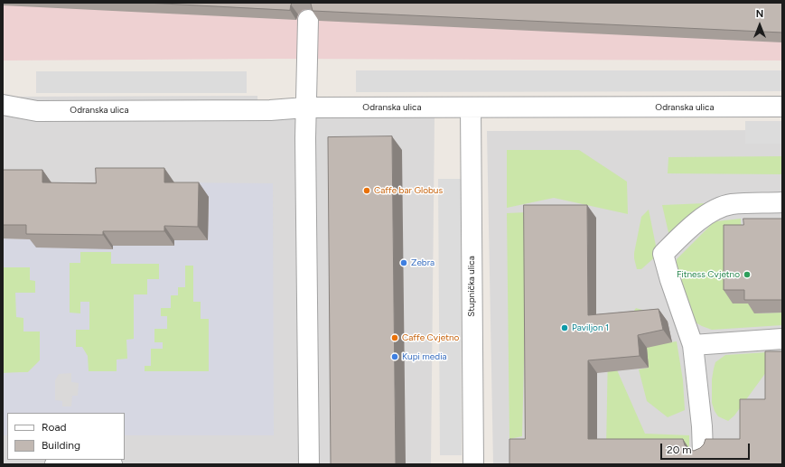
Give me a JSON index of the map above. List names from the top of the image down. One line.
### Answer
{"streets":{"street":["Odranska ulica","Stupnička ulica"]},"crossings":[["Odranska ulica","Stupnička ulica"]],"places":["Caffe bar Globus","Zebra","Fitness Cvjetno","Paviljon 1","Caffe Cvjetno","Kupi media"],"legend":["Road","Building"],"scale_bar":"20 m","north":"top"}
